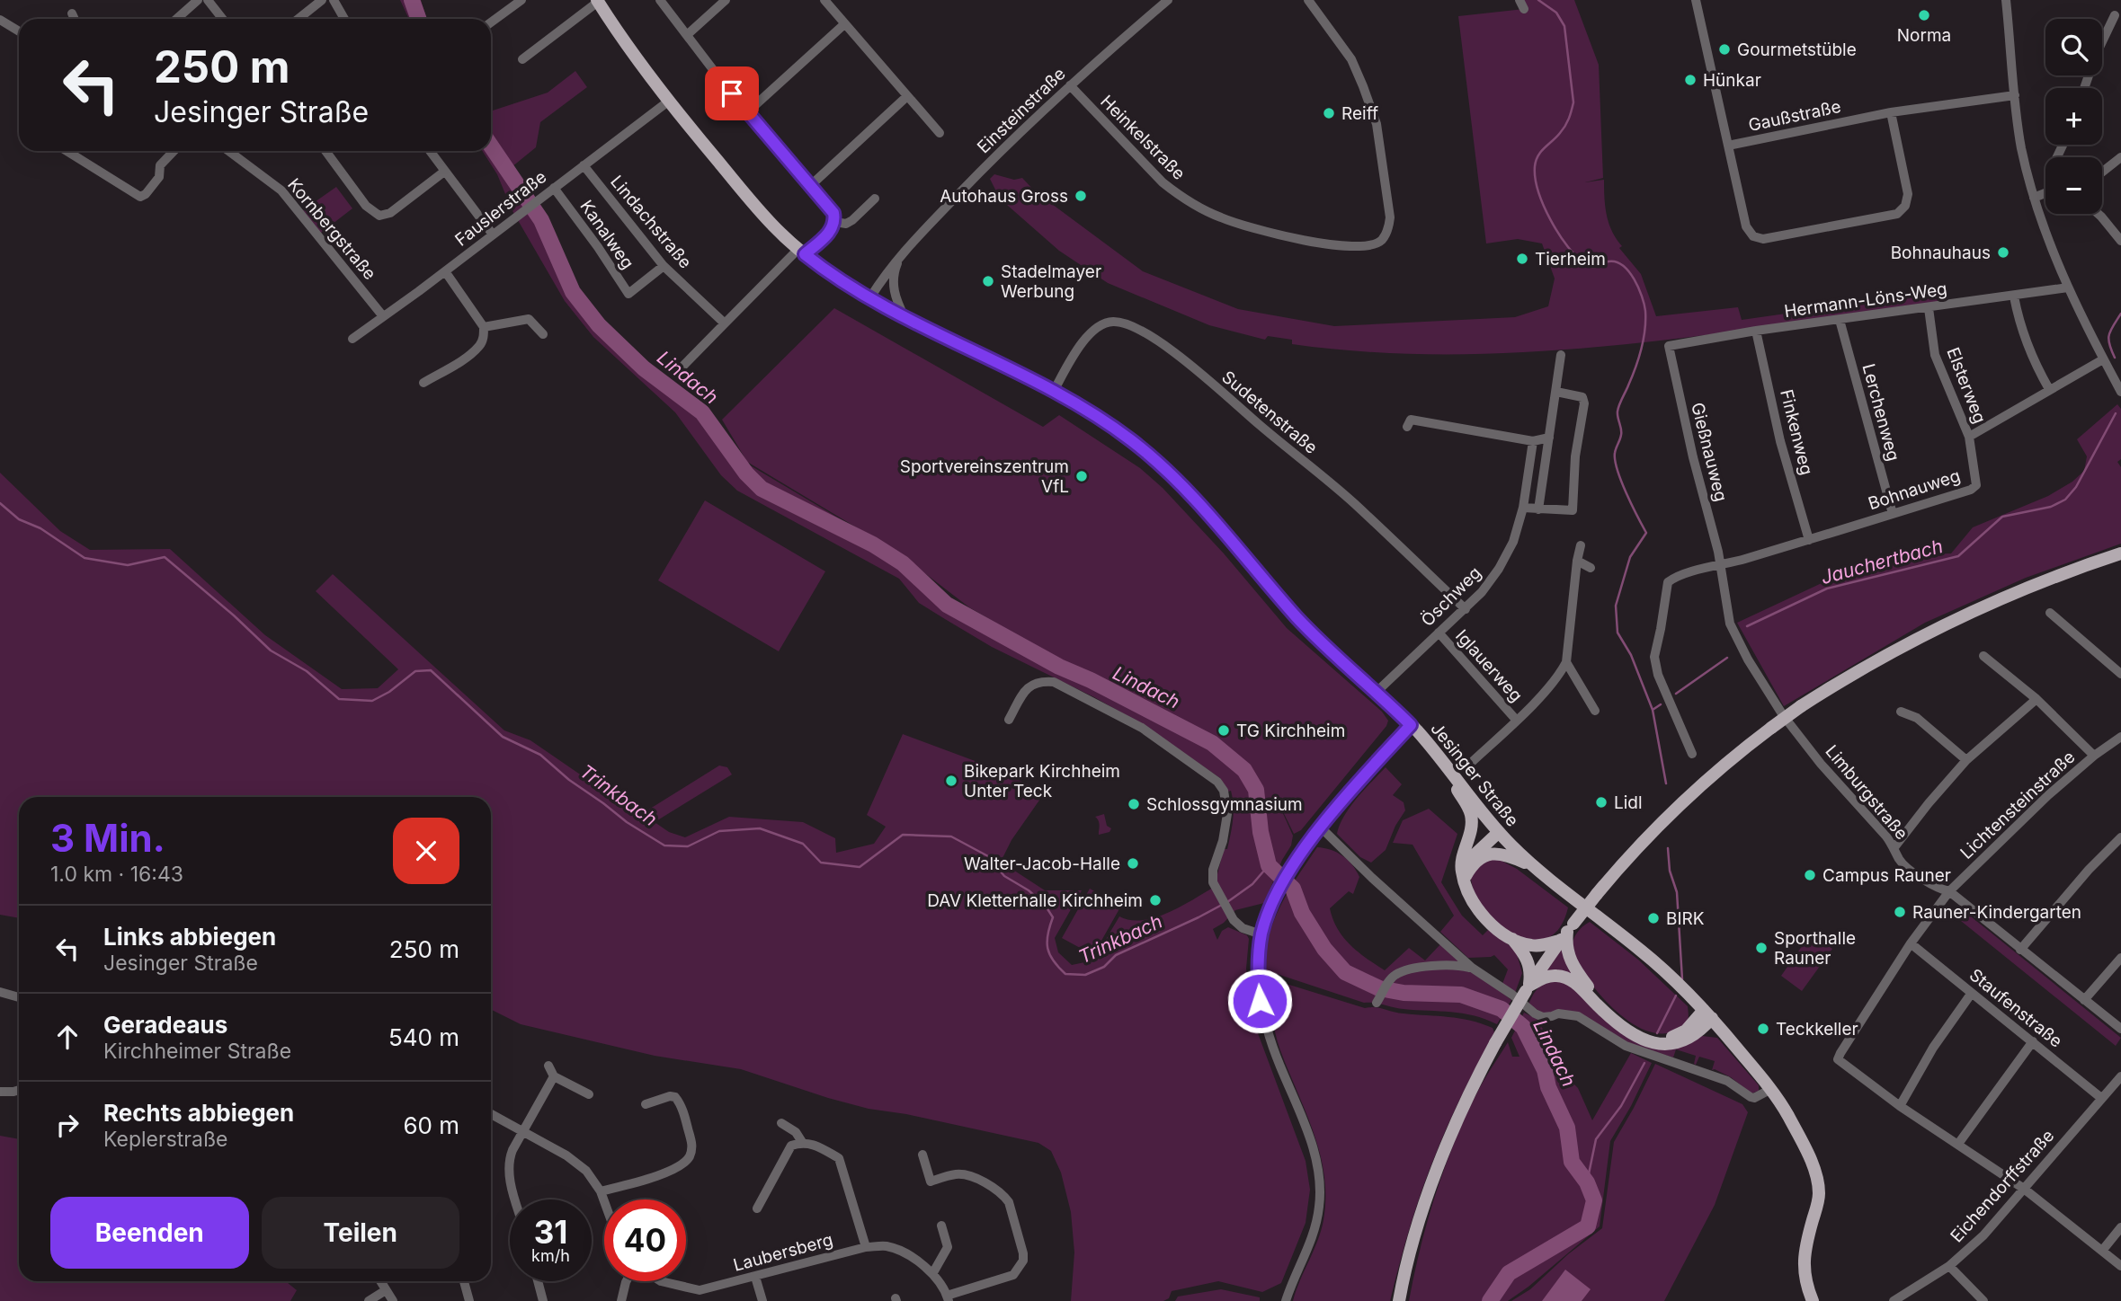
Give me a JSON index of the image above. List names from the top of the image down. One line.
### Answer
{"streets":{"main road":["Jesinger Straße"],"street":["Einsteinstraße","Gaußstraße","Heinkelstraße","Fauslerstraße","Lindachstraße","Kornbergstraße","Kanalweg","Hermann-Löns-Weg","Elsterweg","Sudetenstraße","Lerchenweg","Finkenweg","Gießnauweg","Bohnauweg","Öschweg","Iglauerweg","Limburgstraße","Lichtensteinstraße","Staufenstraße","Eichendorffstraße","Laubersberg"]},"crossings":[["Einsteinstraße","Heinkelstraße"],["Einsteinstraße","Jesinger Straße"],["Fauslerstraße","Lindachstraße"],["Fauslerstraße","Kornbergstraße"],["Fauslerstraße","Kanalweg"],["Fauslerstraße","Jesinger Straße"],["Lindachstraße","Kanalweg"],["Hermann-Löns-Weg","Elsterweg"],["Hermann-Löns-Weg","Lerchenweg"],["Hermann-Löns-Weg","Finkenweg"],["Hermann-Löns-Weg","Gießnauweg"],["Elsterweg","Bohnauweg"],["Sudetenstraße","Öschweg"],["Sudetenstraße","Jesinger Straße"],["Lerchenweg","Bohnauweg"],["Finkenweg","Bohnauweg"],["Gießnauweg","Bohnauweg"],["Gießnauweg","Limburgstraße"],["Bohnauweg","Limburgstraße"],["Öschweg","Iglauerweg"],["Öschweg","Jesinger Straße"],["Limburgstraße","Lichtensteinstraße"],["Lichtensteinstraße","Staufenstraße"],["Staufenstraße","Eichendorffstraße"]],"water":["Lindach","Jauchertbach","Trinkbach"],"places":["Norma","Gourmetstüble","Hünkar","Reiff","Autohaus Gross","Bohnauhaus","Tierheim","Stadelmayer Werbung","Sportvereinszentrum VfL","TG Kirchheim","Bikepark Kirchheim Unter Teck","Lidl","Schlossgymnasium","Walter-Jacob-Halle","Campus Rauner","DAV Kletterhalle Kirchheim","Rauner-Kindergarten","BIRK","Sporthalle Rauner","Teckkeller"],"page":{"map_buttons":["+","−"],"turn":["250 m","Jesinger Straße"],"heading":["3 Min.","1.0 km · 16:43"],"list":[{"name":"Links abbiegen","note":"Jesinger Straße","value":"250 m"},{"name":"Geradeaus","note":"Kirchheimer Straße","value":"540 m"},{"name":"Rechts abbiegen","note":"Keplerstraße","value":"60 m"}],"buttons":["Beenden","Teilen"],"speed":"31 km/h","limit":"40"}}
